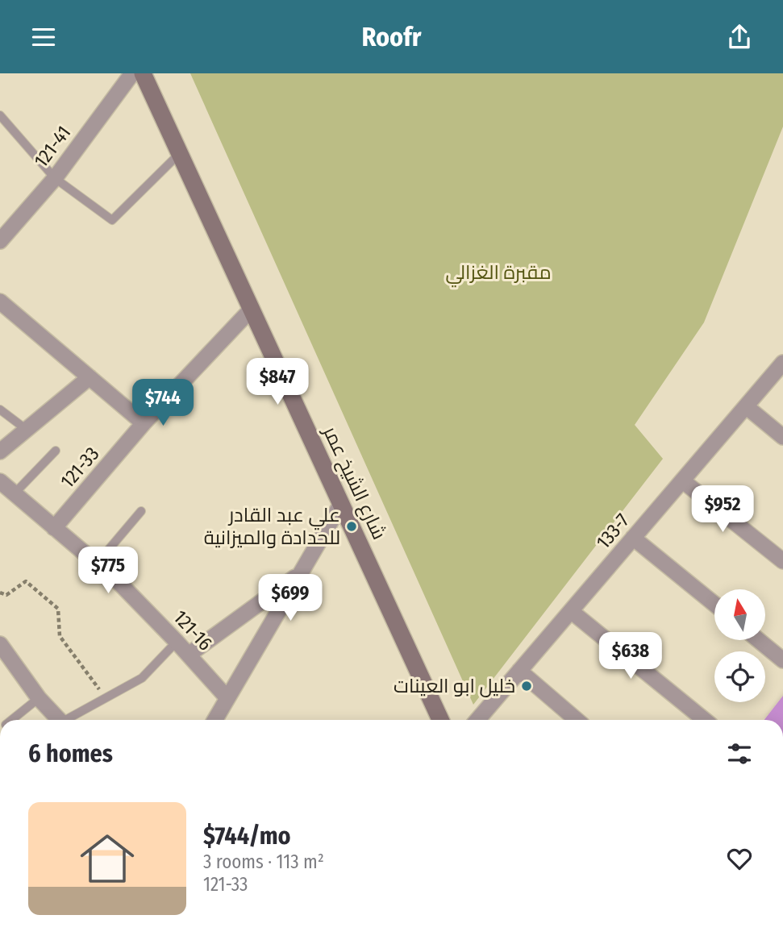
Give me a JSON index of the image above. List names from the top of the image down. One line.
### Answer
{"streets":{"street":["121-41","121-33","شارع الشيخ عمر","133-7","121-16"]},"crossings":[["121-33","شارع الشيخ عمر"],["121-33","121-16"]],"parks":["مقبرة الغزالي"],"places":["علي عبد القادر للحدادة والميزانية","خليل ابو العينات"],"north":"top","page":{"header":"Roofr","price":["$847","$744","$952","$775","$699","$638"],"heading":"6 homes","list":[{"name":"$744/mo","note":"3 rooms · 113 m² · 121-33"}]}}
